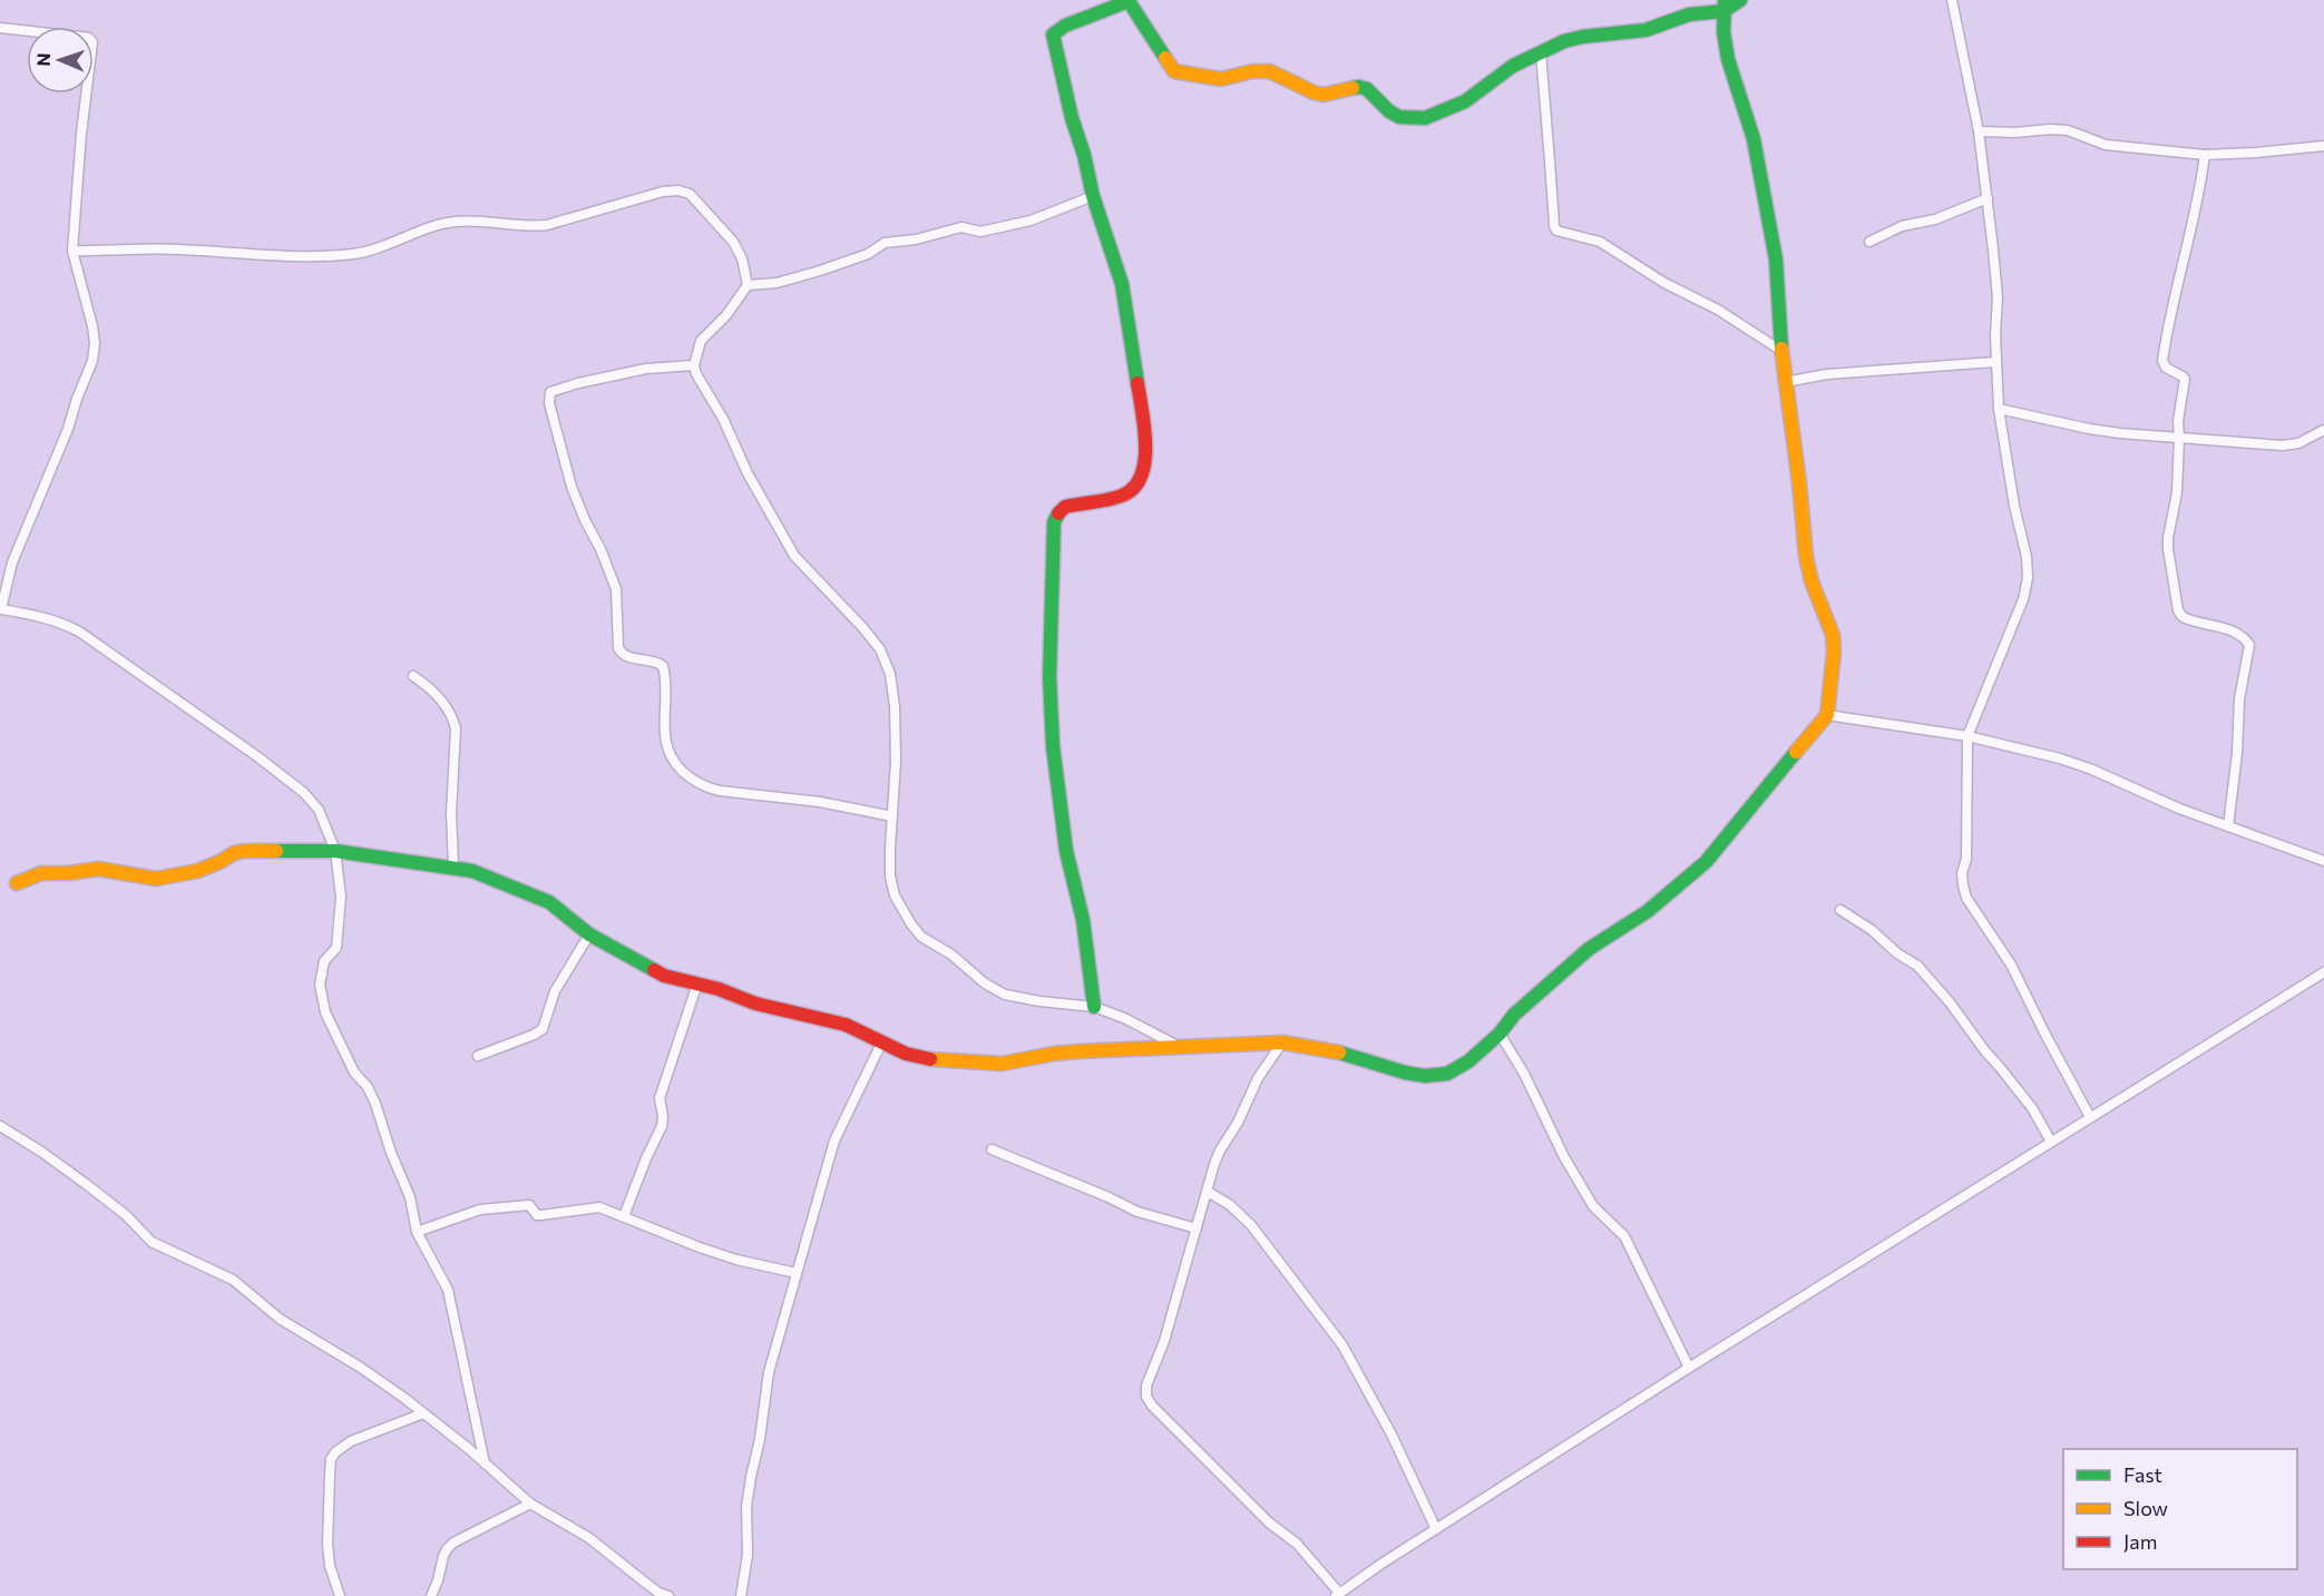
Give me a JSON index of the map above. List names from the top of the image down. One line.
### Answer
{"legend":["Fast","Slow","Jam"],"north":"left"}
